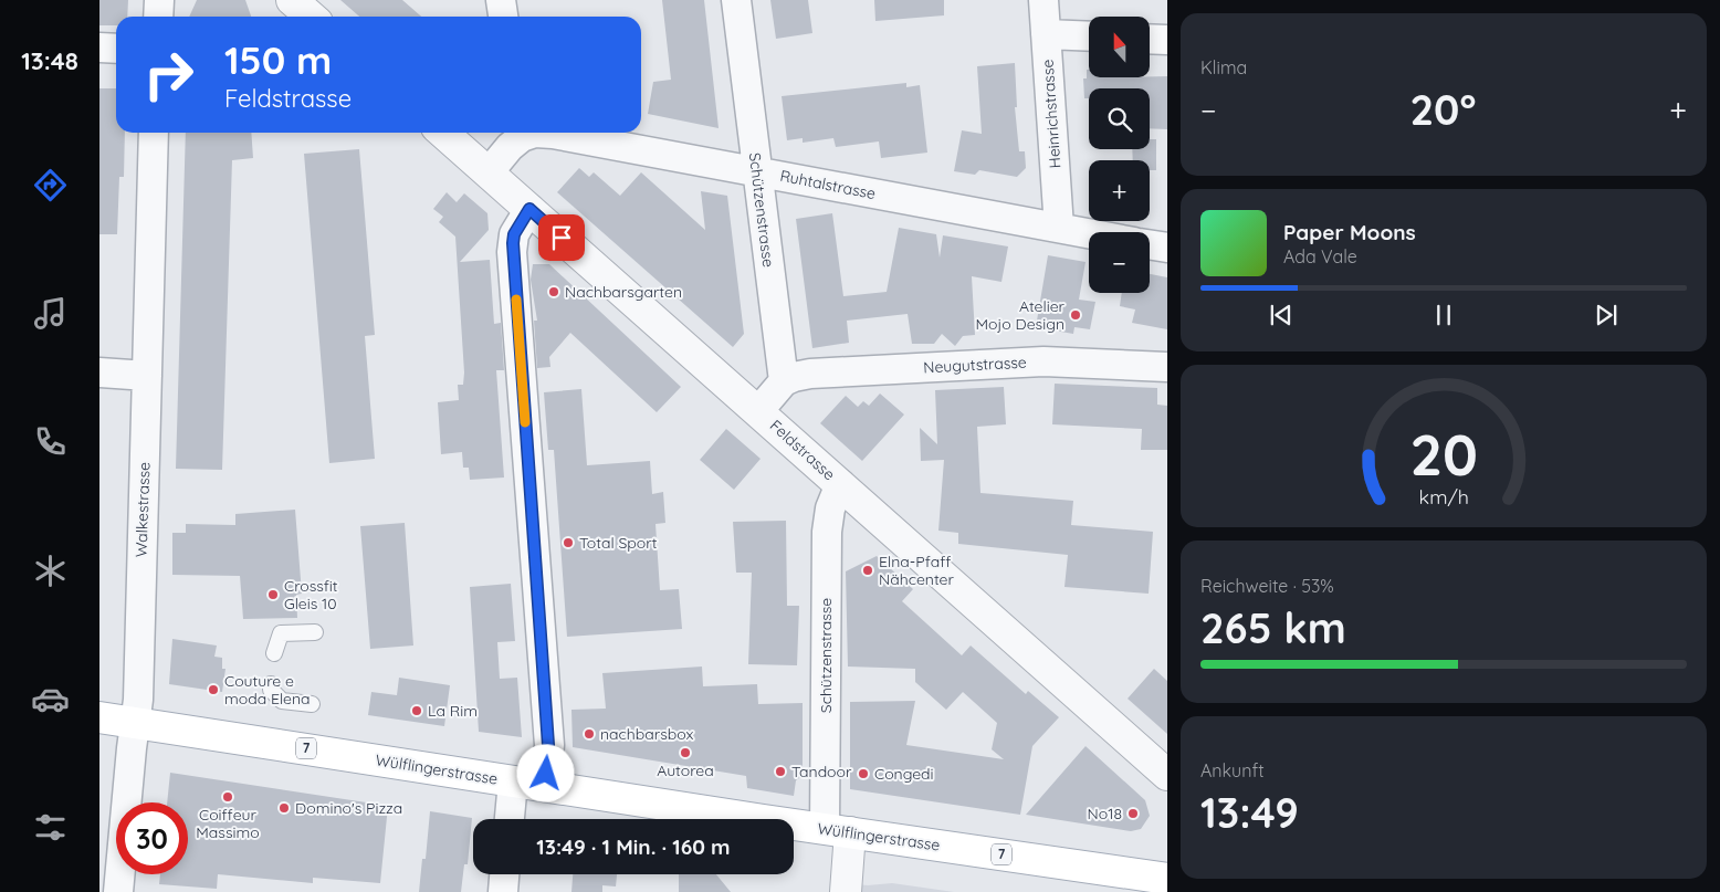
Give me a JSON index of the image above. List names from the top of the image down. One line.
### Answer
{"streets":{"main road":["7","Wülflingerstrasse"],"street":["Heinrichstrasse","Ruhtalstrasse","Schützenstrasse","Neugutstrasse","Feldstrasse","Walkestrasse"]},"crossings":[["Heinrichstrasse","Ruhtalstrasse"],["Ruhtalstrasse","Schützenstrasse"],["Schützenstrasse","Neugutstrasse"],["Schützenstrasse","Feldstrasse"],["Schützenstrasse","Wülflingerstrasse"],["Walkestrasse","Wülflingerstrasse"]],"places":["Nachbarsgarten","Atelier Mojo Design","Total Sport","Elna-Pfaff Nähcenter","Crossfit Gleis 10","Couture e moda Elena","La Rim","nachbarsbox","Autorea","Tandoor","Congedi","Coiffeur Massimo","Domino's Pizza","No18"],"north":"top","page":{"tabs":"13:48","tile":["Klima",["Reichweite · 53%","265 km"],["Ankunft","13:49"]],"map_buttons":["+","−"],"turn":["150 m","Feldstrasse"],"heat":["−","20°","+"],"song":["Paper Moons","Ada Vale"],"limit":"30","trip":"13:49 · 1 Min. · 160 m","gauge":["20","km/h"]}}
